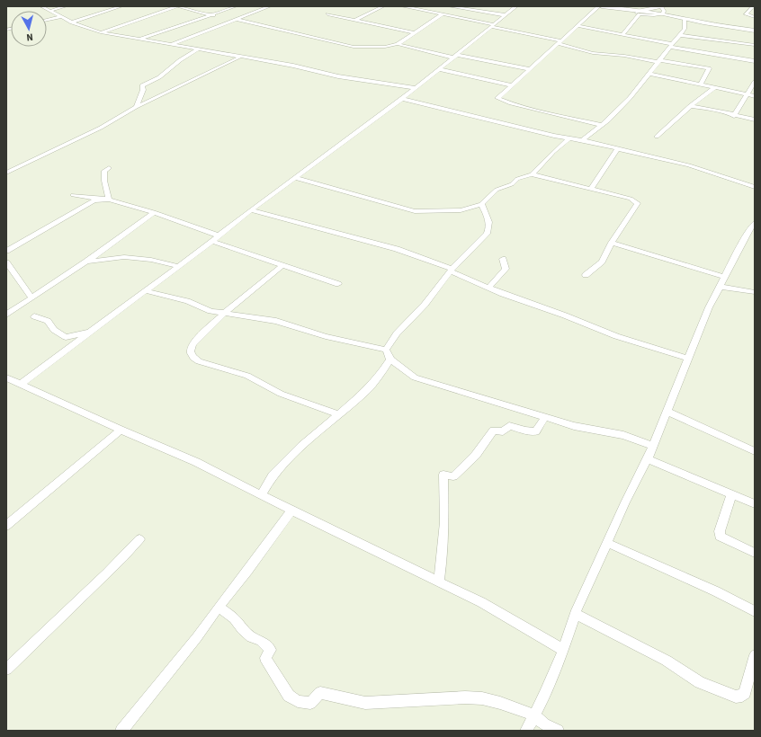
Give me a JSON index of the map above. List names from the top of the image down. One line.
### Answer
{"north":"bottom"}
